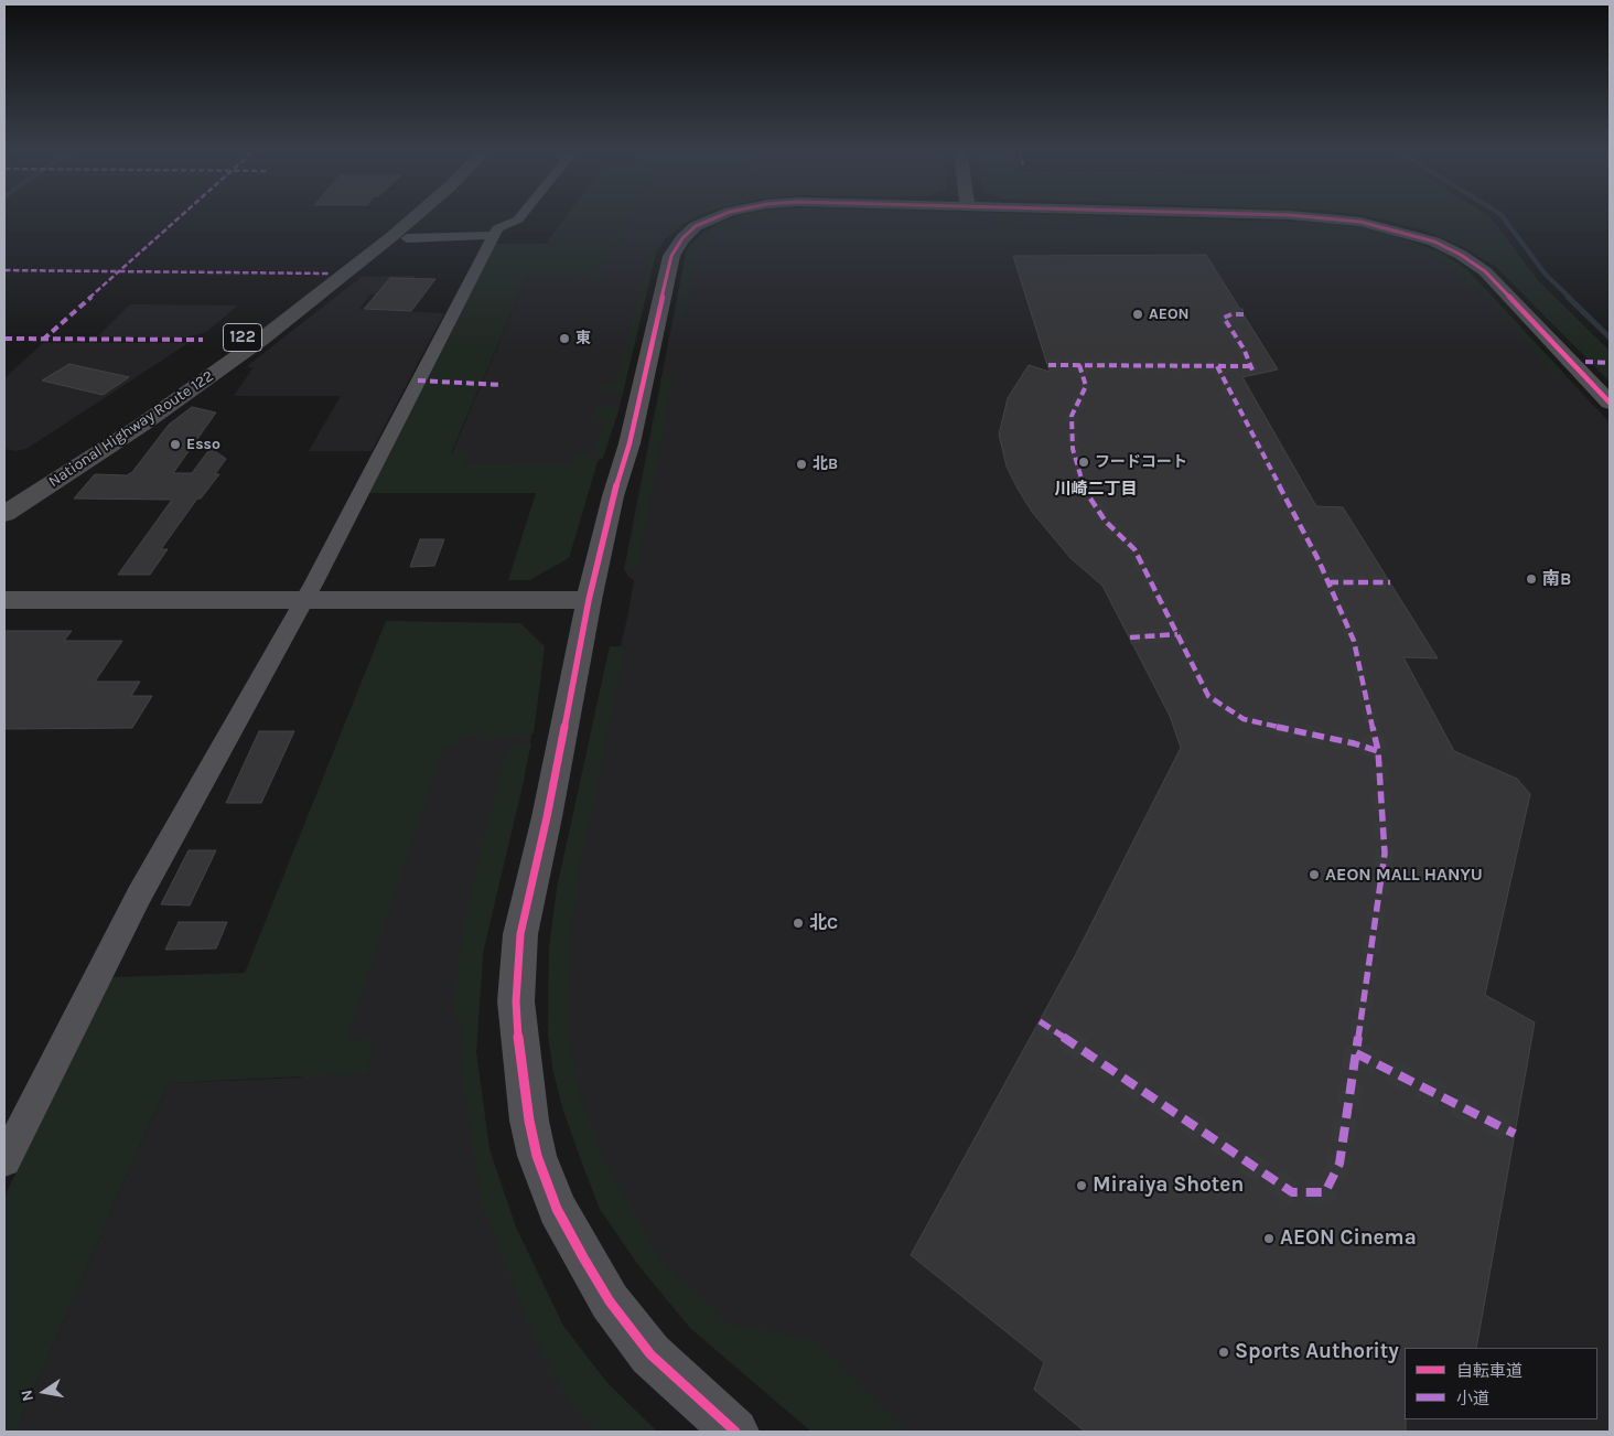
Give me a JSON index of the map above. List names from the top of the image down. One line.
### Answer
{"streets":{"highway":["122","National Highway Route 122"]},"districts":["川崎二丁目"],"places":["AEON","東","Esso","フードコート","北B","南B","AEON MALL HANYU","北C","Miraiya Shoten","AEON Cinema","Sports Authority"],"legend":["自転車道","小道"],"north":"left"}
